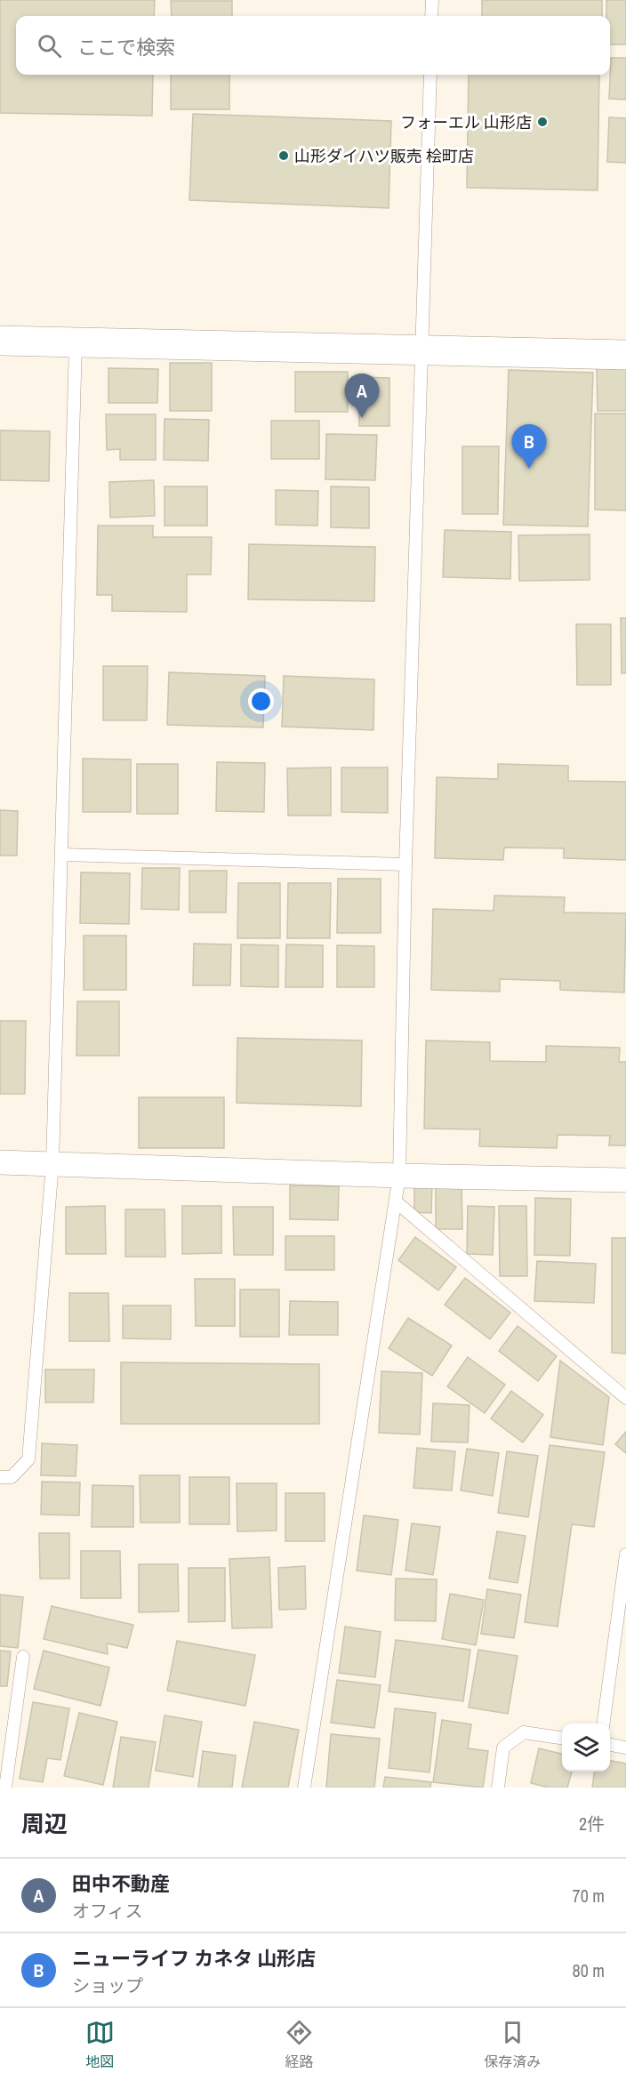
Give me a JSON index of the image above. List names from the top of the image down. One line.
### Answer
{"places":["フォーエル 山形店","山形ダイハツ販売 桧町店"],"page":{"search":"ここで検索","pins":["A","B"],"heading":["周辺","2件"],"list":[{"mark":"A","name":"田中不動産","note":"オフィス","value":"70 m"},{"mark":"B","name":"ニューライフ カネタ 山形店","note":"ショップ","value":"80 m"}],"nav":["地図","経路","保存済み"]}}
